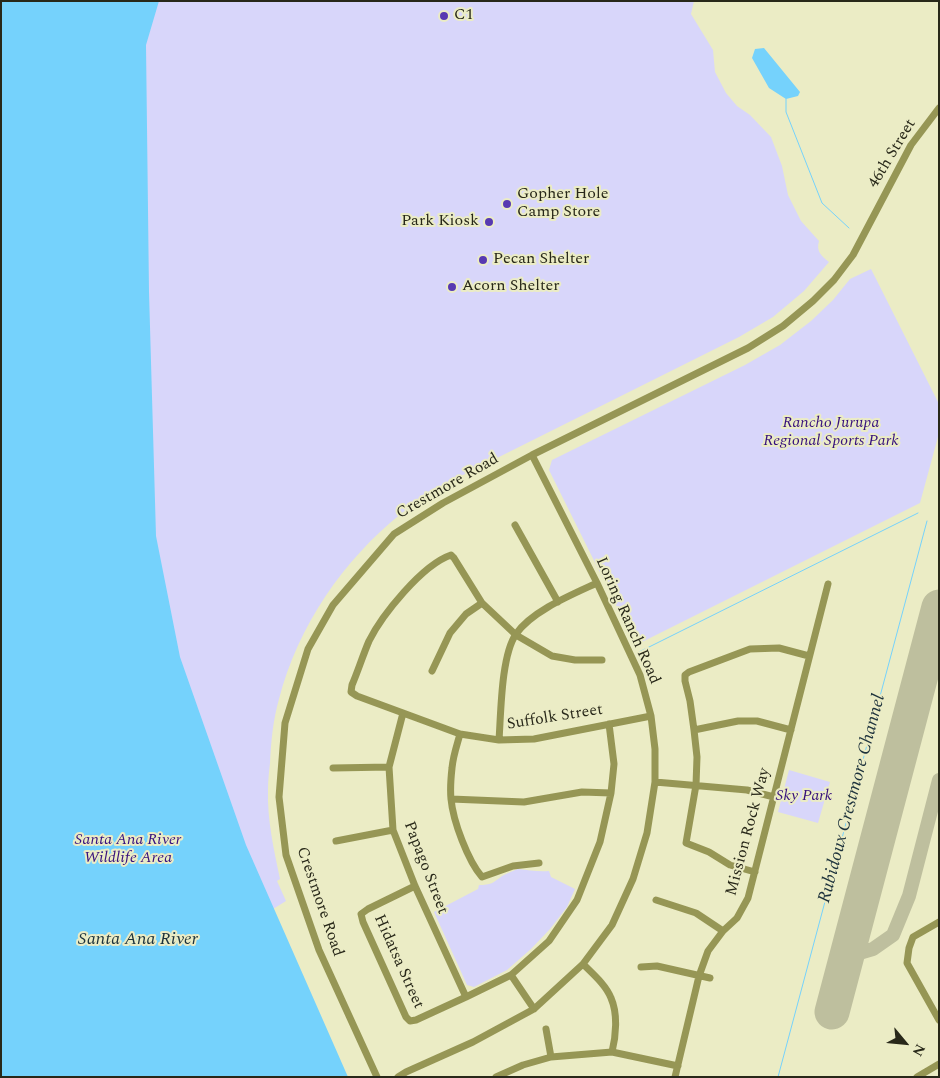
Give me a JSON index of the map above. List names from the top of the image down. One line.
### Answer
{"streets":{"street":["46th Street","Crestmore Road","Loring Ranch Road","Suffolk Street","Mission Rock Way","Papago Street","Hidatsa Street"]},"crossings":[["46th Street","Crestmore Road"],["Crestmore Road","Loring Ranch Road"],["Loring Ranch Road","Suffolk Street"],["Suffolk Street","Papago Street"],["Papago Street","Hidatsa Street"]],"water":["Rubidoux Crestmore Channel","Santa Ana River"],"parks":["Rancho Jurupa Regional Sports Park","Sky Park","Santa Ana River Wildlife Area"],"places":["C1","Gopher Hole Camp Store","Park Kiosk","Pecan Shelter","Acorn Shelter"],"north":"bottom right"}
